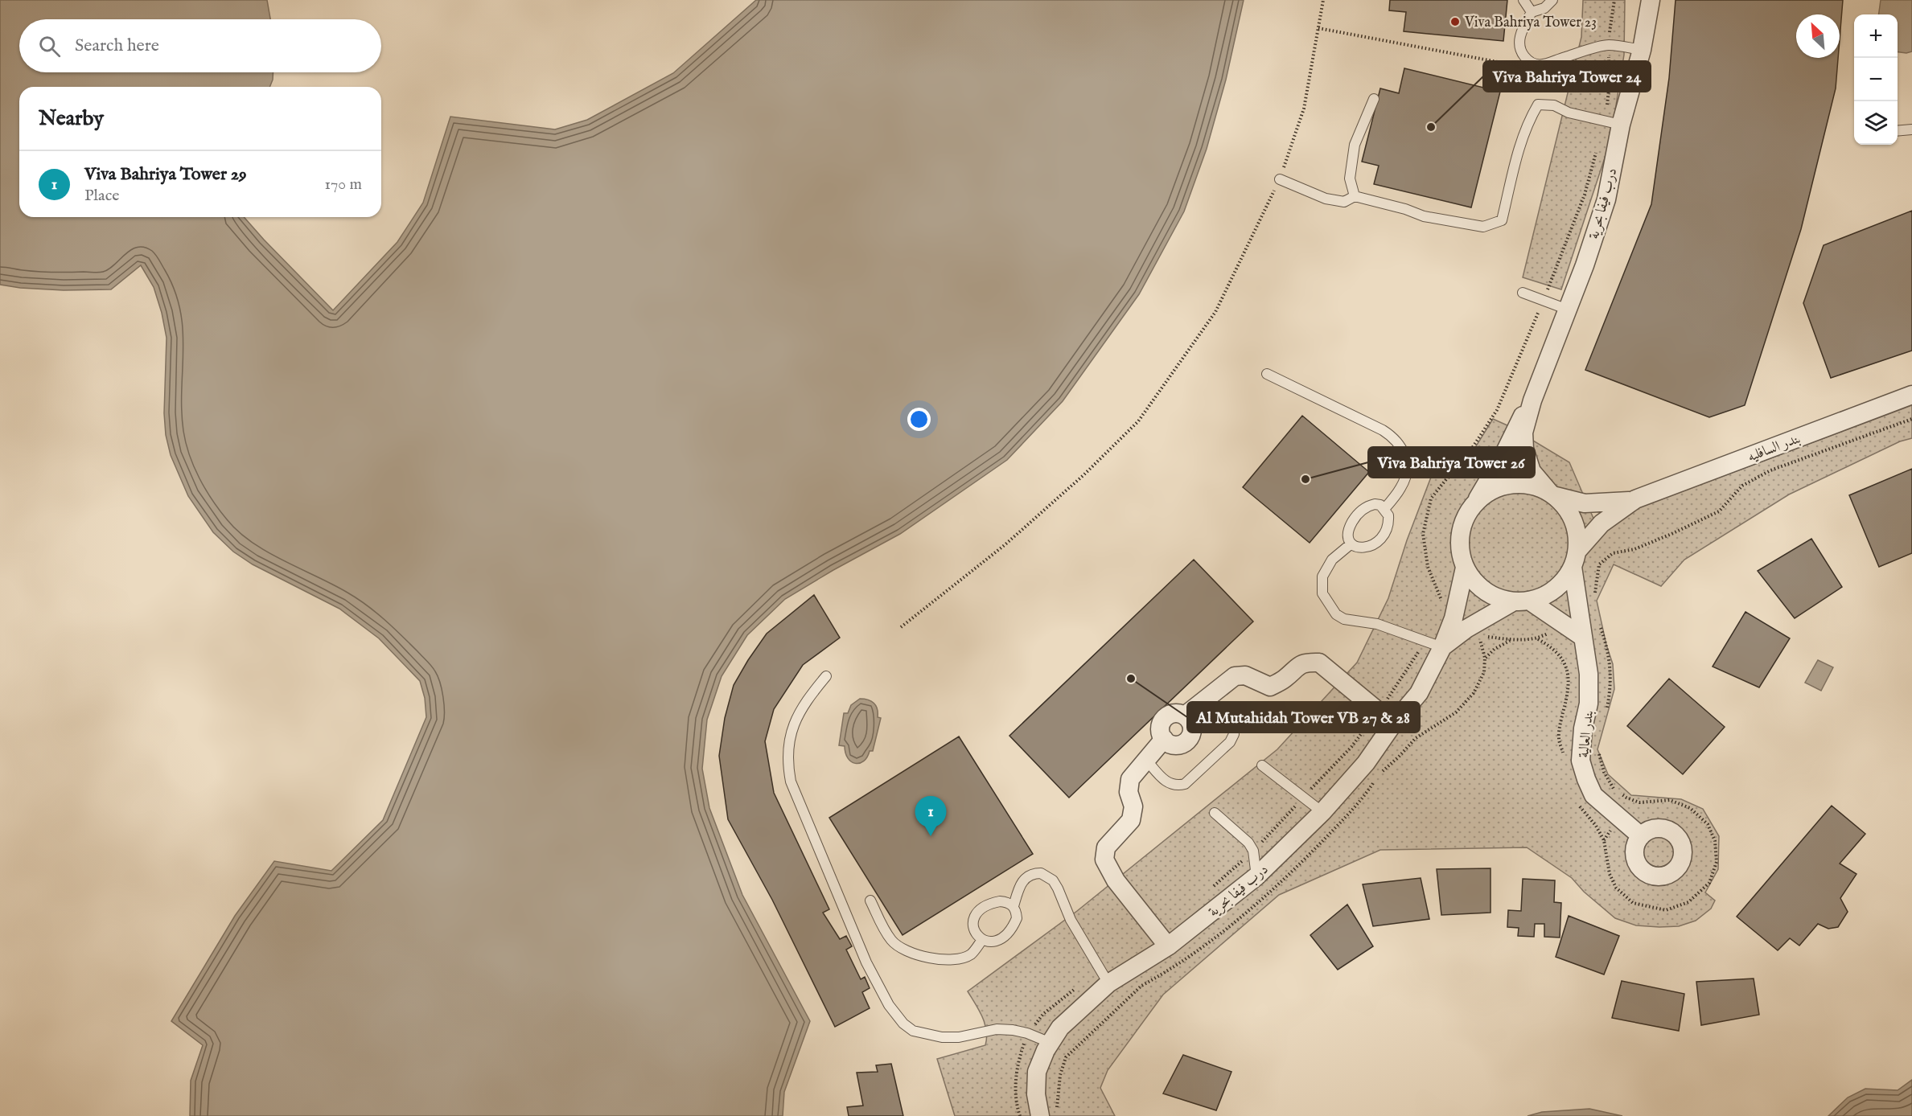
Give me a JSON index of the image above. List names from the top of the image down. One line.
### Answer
{"streets":{"street":["درب فيفا بحرية","بندر السافليه","بندر العالية"]},"crossings":[["درب فيفا بحرية","بندر السافليه"],["درب فيفا بحرية","بندر العالية"],["بندر السافليه","بندر العالية"]],"places":["Viva Bahriya Tower 23","Viva Bahriya Tower 24","Viva Bahriya Tower 26","Al Mutahidah Tower VB 27 & 28"],"north":"top left","page":{"map_buttons":["+","−"],"search":"Search here","heading":"Nearby","list":[{"mark":"1","name":"Viva Bahriya Tower 29","note":"Place","value":"170 m"}],"pins":"1"}}
